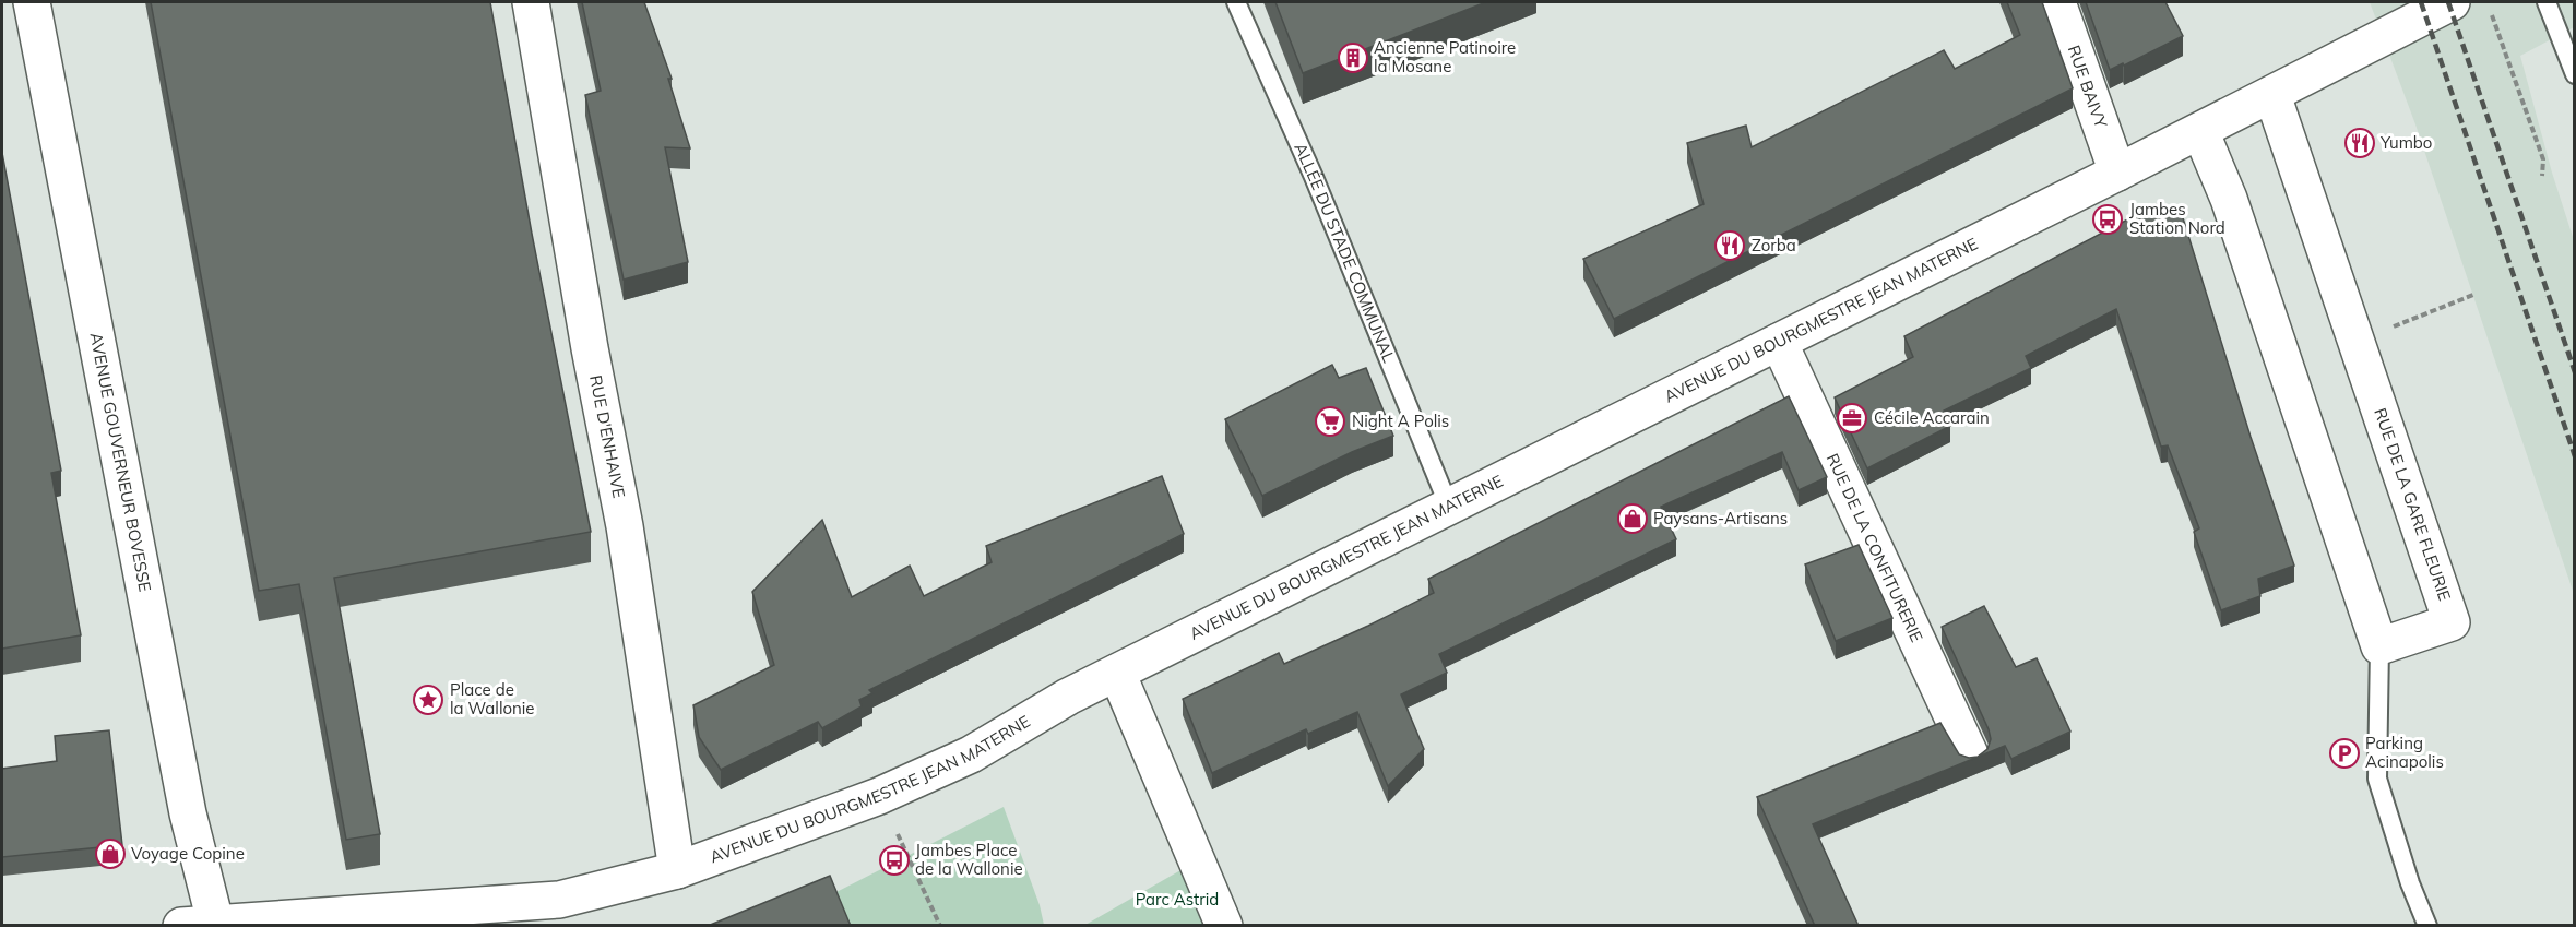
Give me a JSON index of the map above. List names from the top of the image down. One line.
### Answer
{"streets":{"main road":["RUE BAIVY","AVENUE DU BOURGMESTRE JEAN MATERNE","RUE D'ENHAIVE","AVENUE GOUVERNEUR BOVESSE","RUE DE LA GARE FLEURIE","RUE DE LA CONFITURERIE"],"lane":["ALLÉE DU STADE COMMUNAL"]},"crossings":[["RUE BAIVY","AVENUE DU BOURGMESTRE JEAN MATERNE"],["ALLÉE DU STADE COMMUNAL","AVENUE DU BOURGMESTRE JEAN MATERNE"],["AVENUE DU BOURGMESTRE JEAN MATERNE","RUE D'ENHAIVE"],["AVENUE DU BOURGMESTRE JEAN MATERNE","AVENUE GOUVERNEUR BOVESSE"],["AVENUE DU BOURGMESTRE JEAN MATERNE","RUE DE LA GARE FLEURIE"],["AVENUE DU BOURGMESTRE JEAN MATERNE","RUE DE LA CONFITURERIE"]],"parks":["Parc Astrid"],"places":{"building":["Ancienne Patinoire la Mosane"],"restaurant":["Yumbo","Zorba"],"bus stop":["Jambes Station Nord","Jambes Place de la Wallonie"],"office":["Cécile Accarain"],"supermarket":["Night A Polis"],"shop":["Paysans-Artisans","Voyage Copine"],"place":["Place de la Wallonie"],"parking":["Parking Acinapolis"]}}
